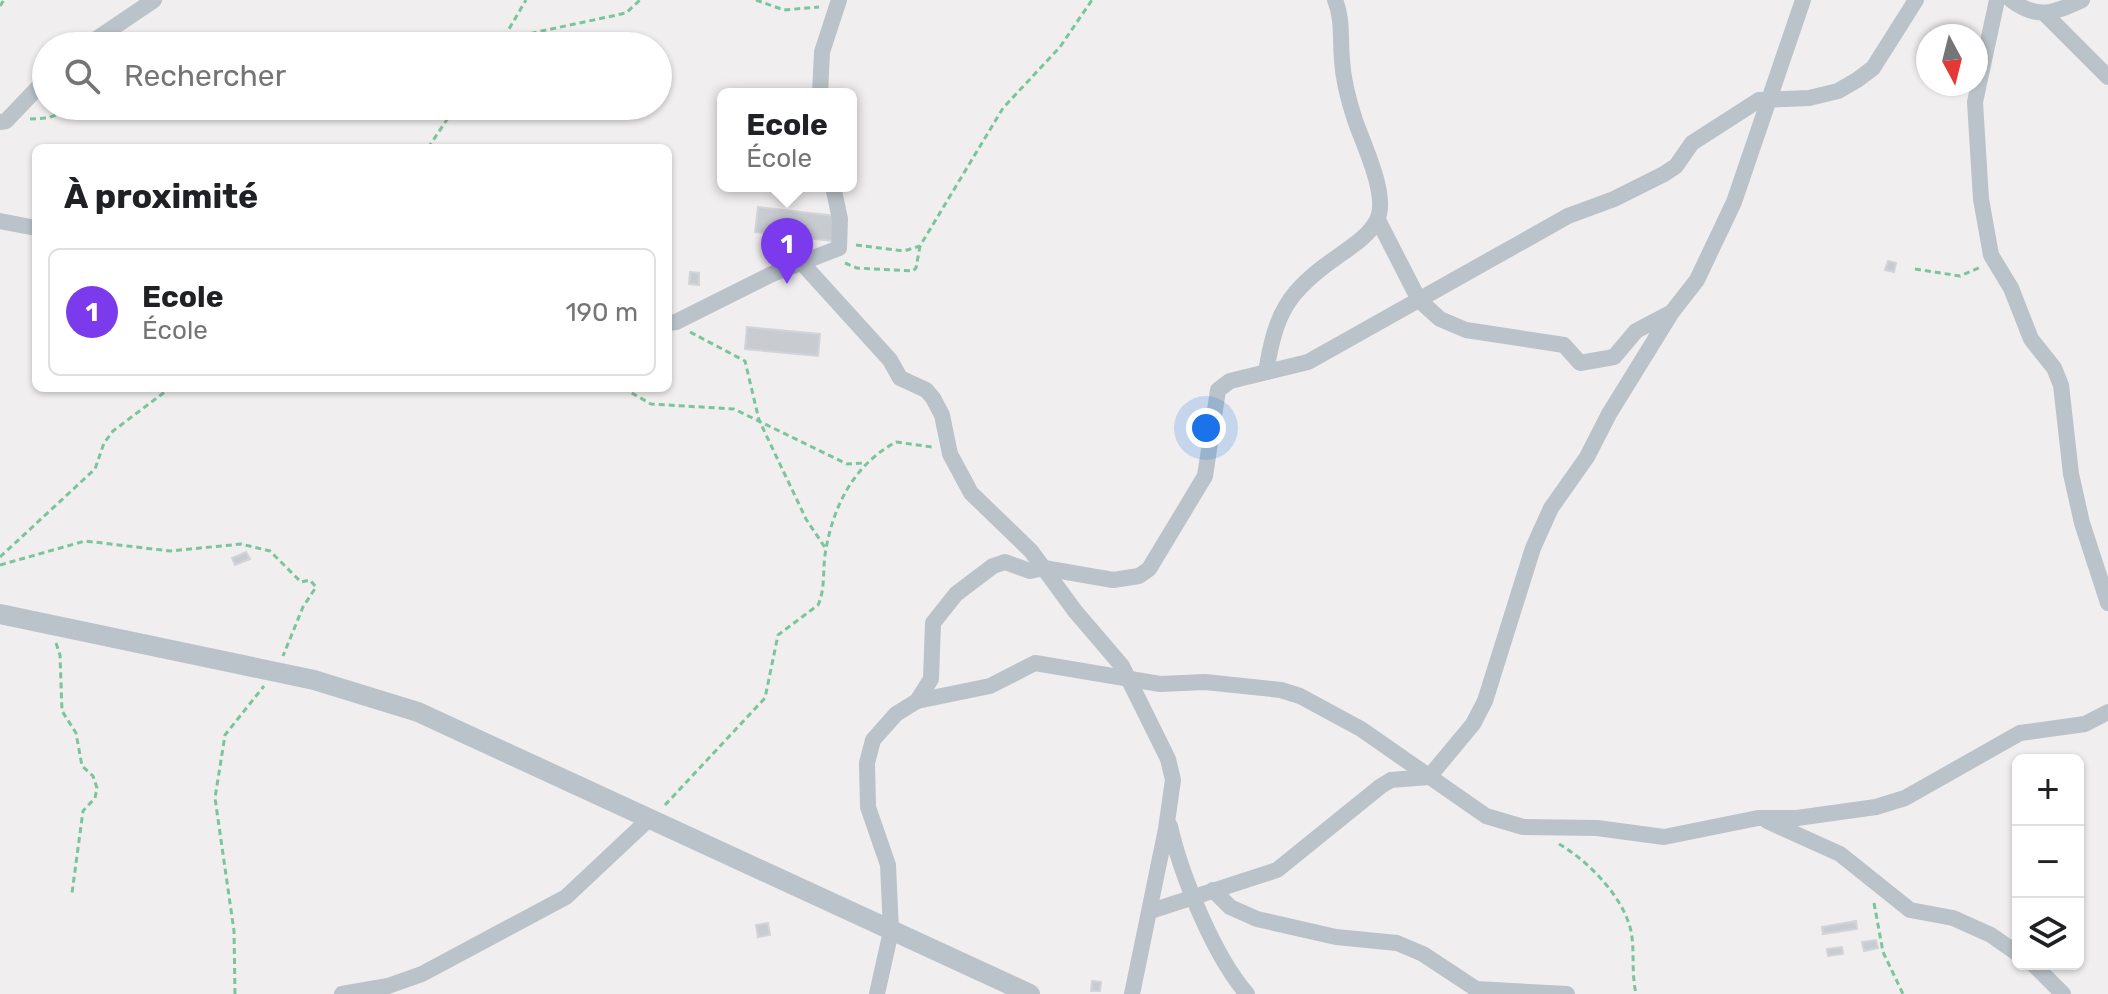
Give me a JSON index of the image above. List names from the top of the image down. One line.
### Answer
{"north":"bottom","page":{"search":"Rechercher","popup":["Ecole","École"],"heading":"À proximité","pins":"1","list":[{"mark":"1","name":"Ecole","note":"École","value":"190 m"}],"map_buttons":["+","−"]}}
